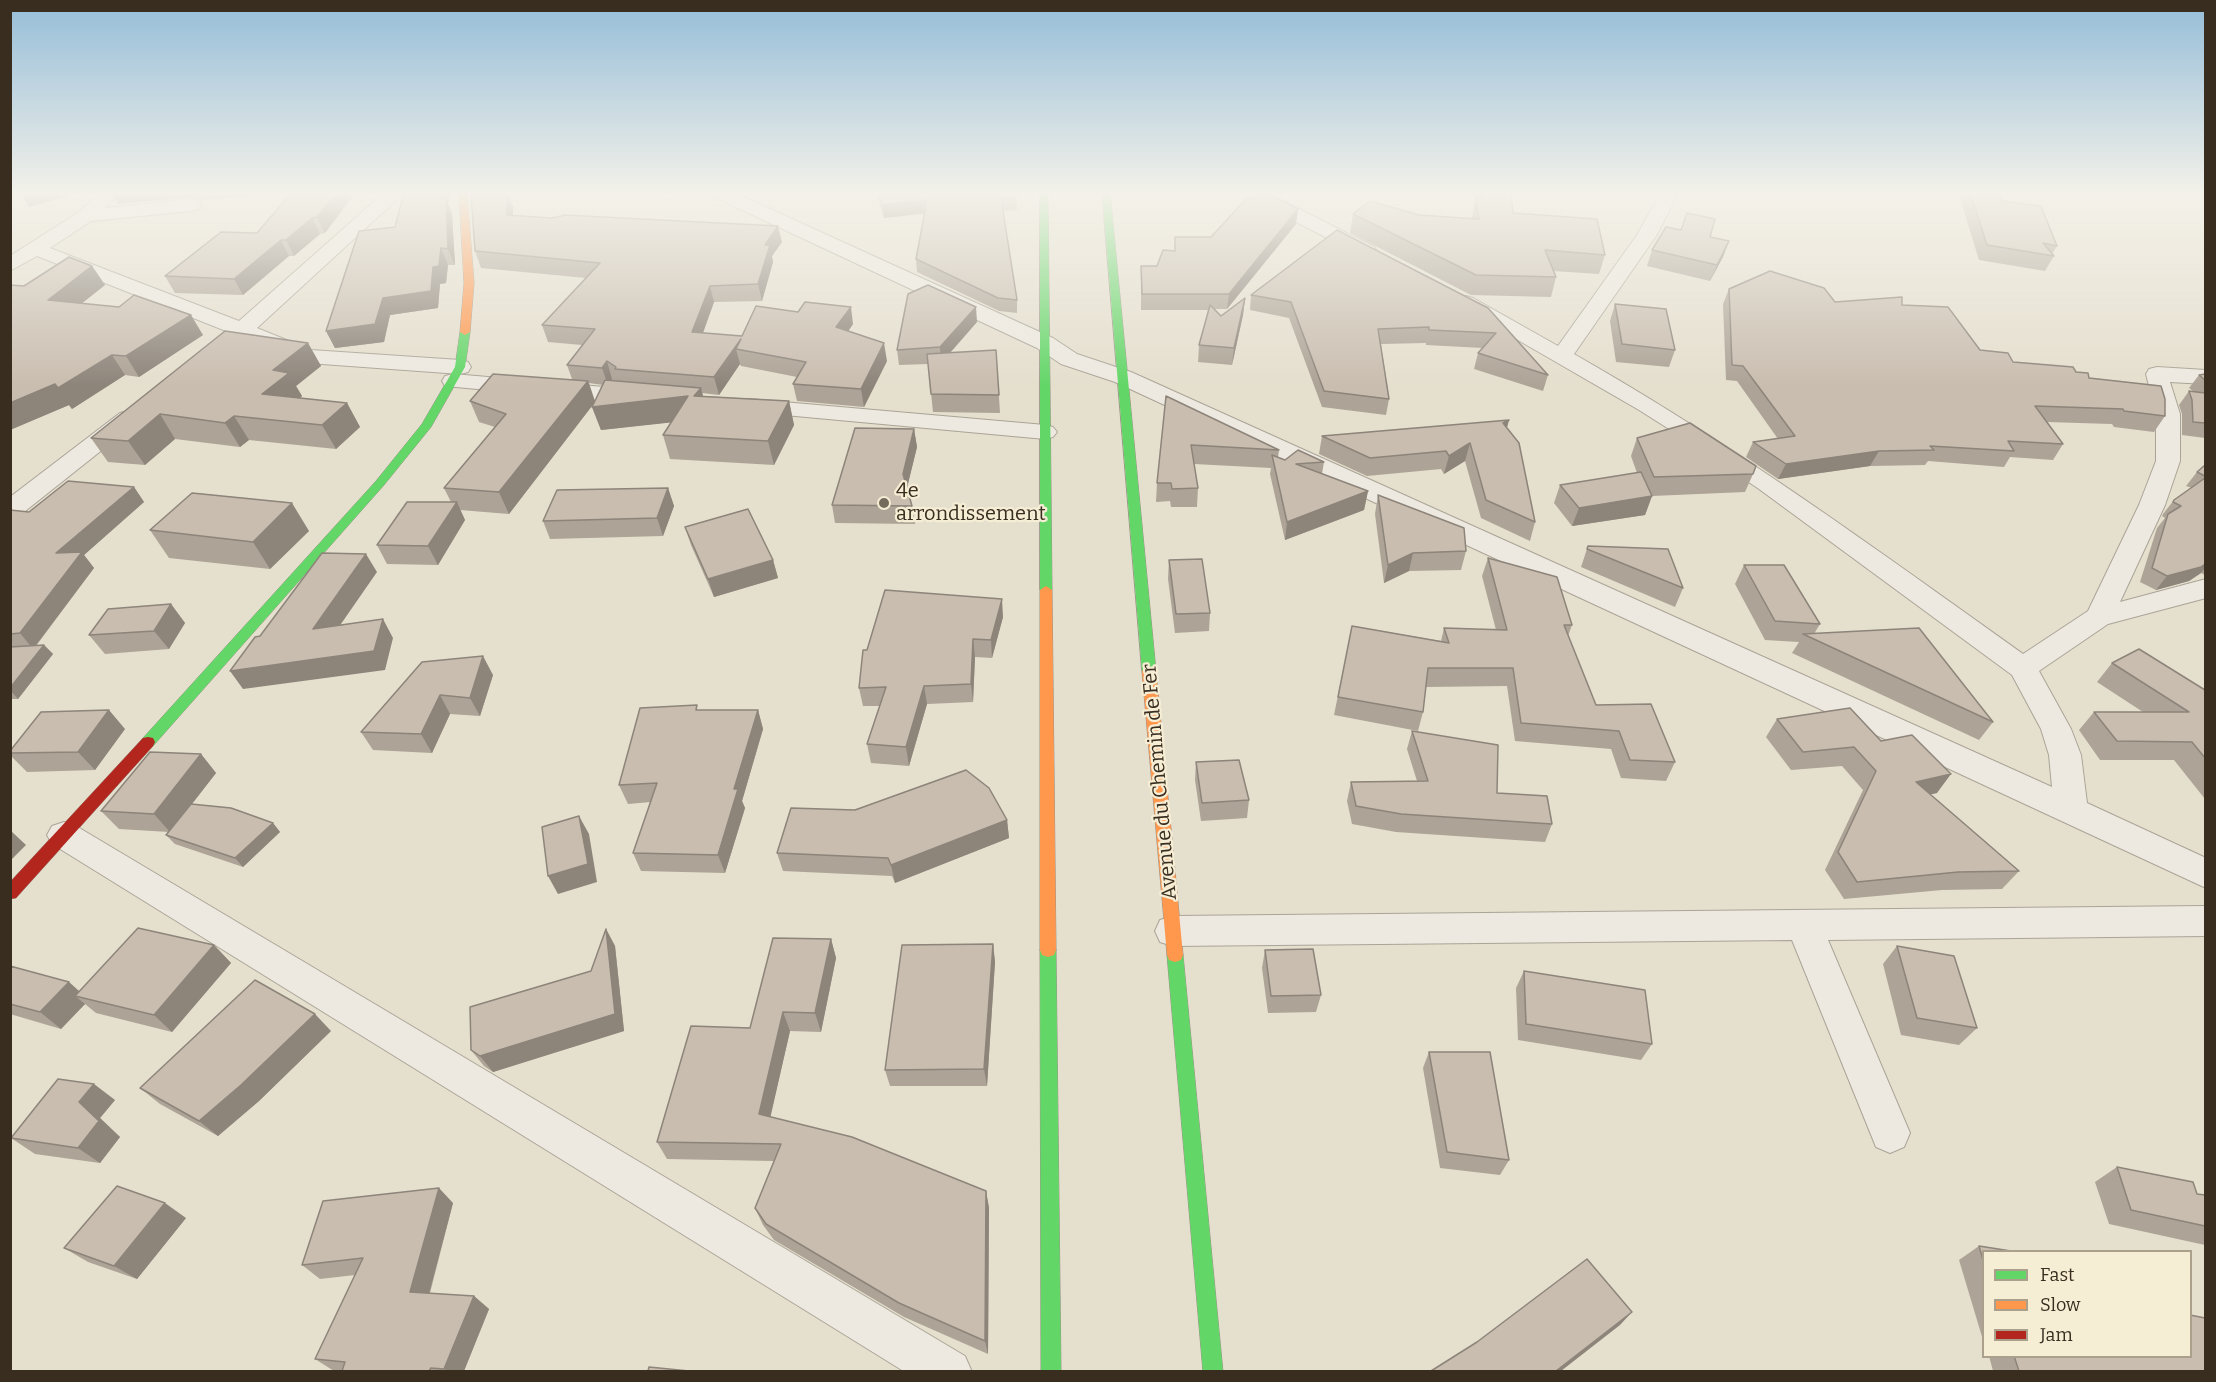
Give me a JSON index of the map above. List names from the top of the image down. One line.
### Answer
{"streets":{"main road":["Avenue du Chemin de Fer"]},"places":["4e arrondissement"],"legend":["Fast","Slow","Jam"]}
